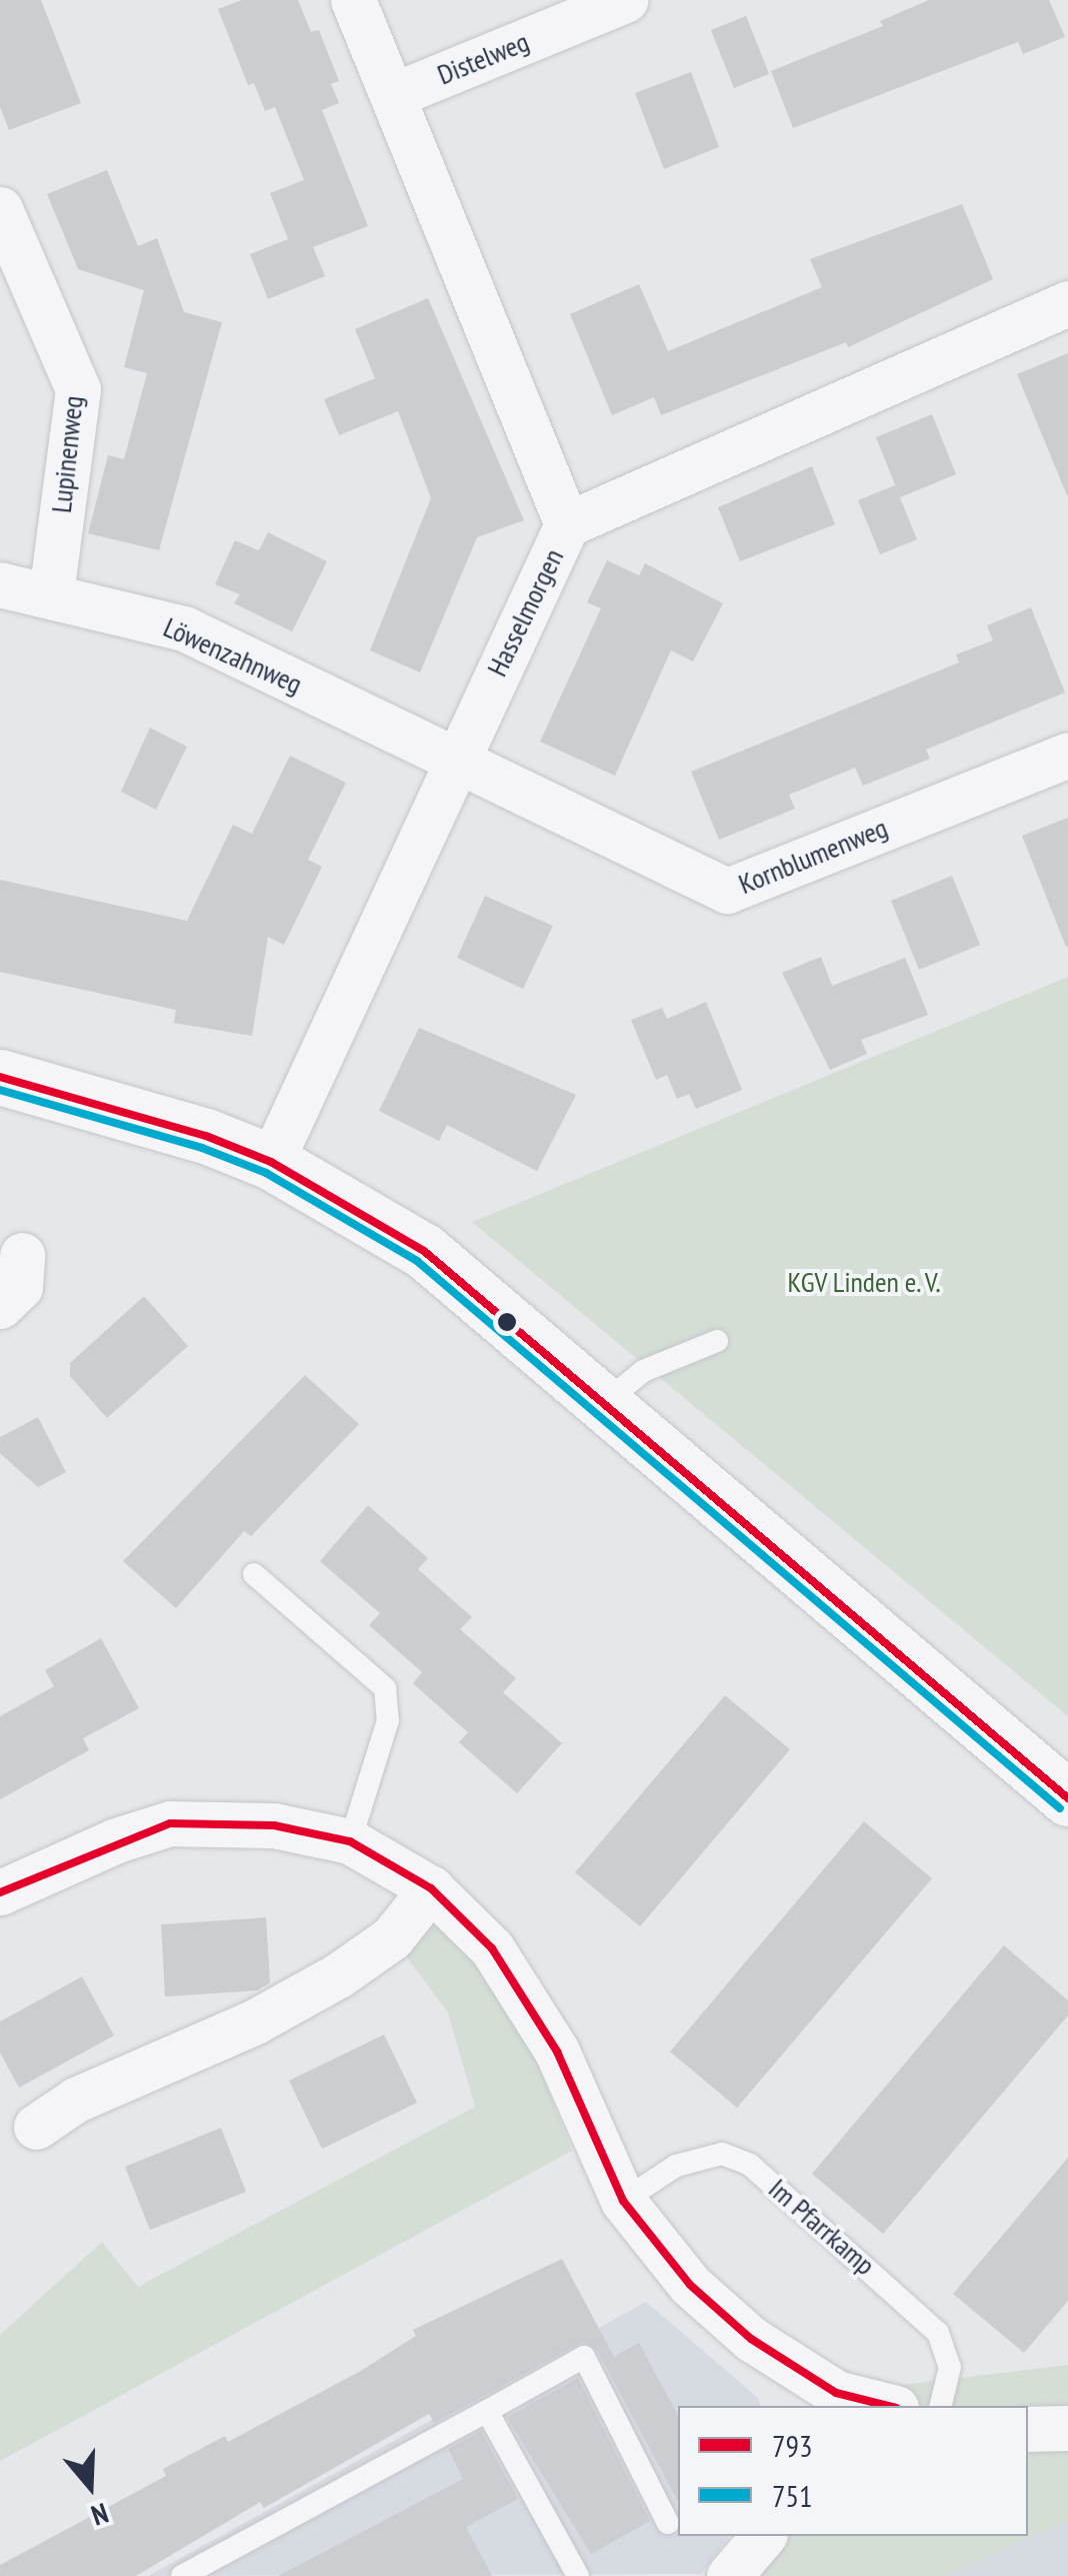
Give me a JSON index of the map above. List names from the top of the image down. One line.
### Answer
{"streets":{"street":["Distelweg","Lupinenweg","Hasselmorgen","Löwenzahnweg","Kornblumenweg"],"lane":["Im Pfarrkamp"]},"crossings":[["Distelweg","Hasselmorgen"],["Lupinenweg","Löwenzahnweg"],["Hasselmorgen","Löwenzahnweg"],["Hasselmorgen","Kornblumenweg"],["Löwenzahnweg","Kornblumenweg"]],"parks":["KGV Linden e. V."],"lines":["transit line 793","transit line 751"],"legend":["793","751"],"north":"bottom"}
